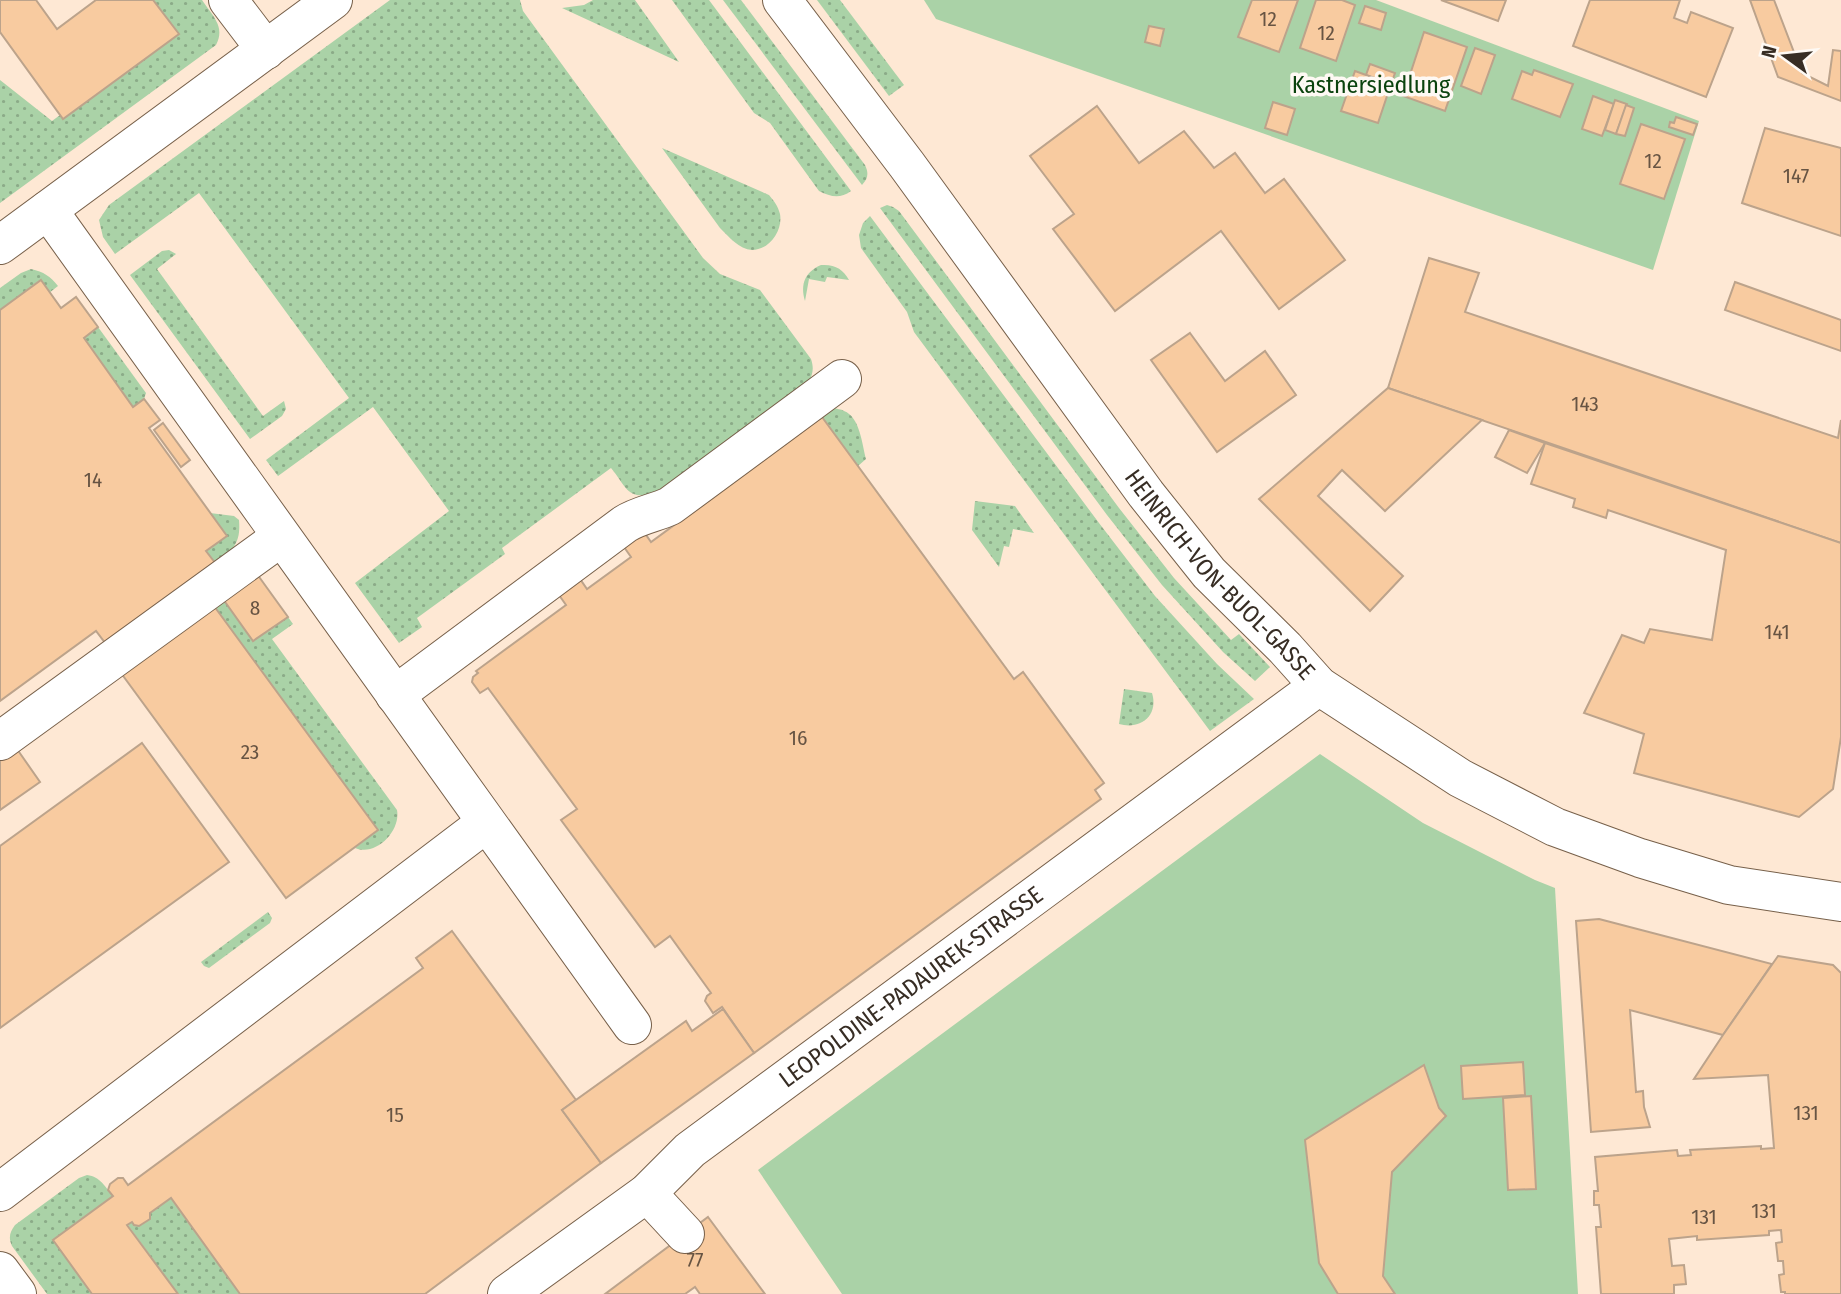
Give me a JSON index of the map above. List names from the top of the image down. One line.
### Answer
{"streets":{"street":["HEINRICH-VON-BUOL-GASSE","LEOPOLDINE-PADAUREK-STRASSE"]},"crossings":[["HEINRICH-VON-BUOL-GASSE","LEOPOLDINE-PADAUREK-STRASSE"]],"parks":["Kastnersiedlung"],"house_numbers":["12","12","12","147","143","14","8","141","16","23","131","15","131","131","77"],"north":"left"}
